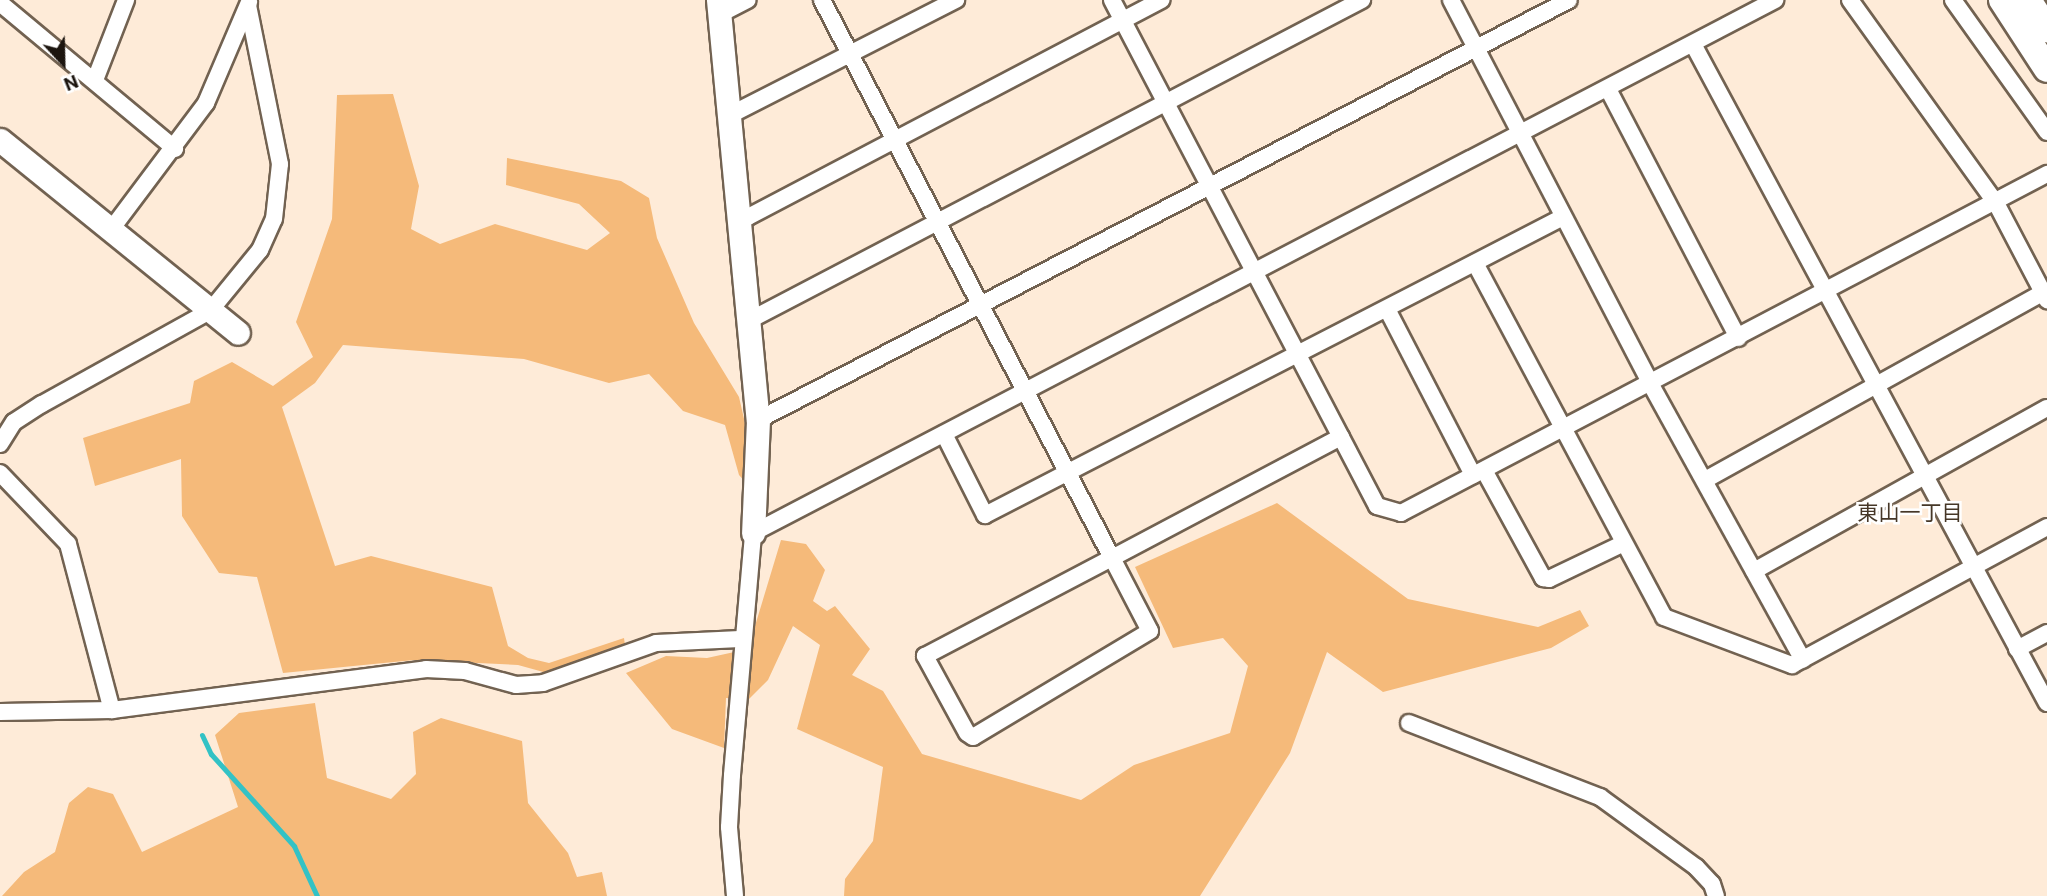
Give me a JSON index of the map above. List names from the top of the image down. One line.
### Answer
{"districts":["東山一丁目"],"north":"bottom"}
